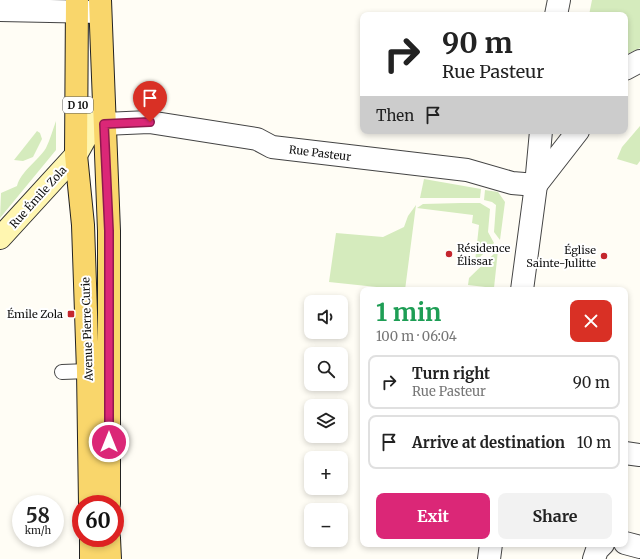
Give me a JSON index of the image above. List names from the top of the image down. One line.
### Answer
{"streets":{"main road":["D 10","Avenue Pierre Curie"],"street":["Rue Pasteur","Rue Émile Zola"]},"crossings":[["Rue Pasteur","Avenue Pierre Curie"],["Rue Émile Zola","Avenue Pierre Curie"]],"places":{"other":["Résidence Élissar","Église Sainte-Julitte"],"transit":["Émile Zola"]},"page":{"turn":["90 m","Rue Pasteur"],"then":"Then","heading":["1 min","100 m · 06:04"],"map_buttons":["+","−"],"list":[{"name":"Turn right","note":"Rue Pasteur","value":"90 m"},{"name":"Arrive at destination","value":"10 m"}],"buttons":["Exit","Share"],"speed":"58 km/h","limit":"60"}}
